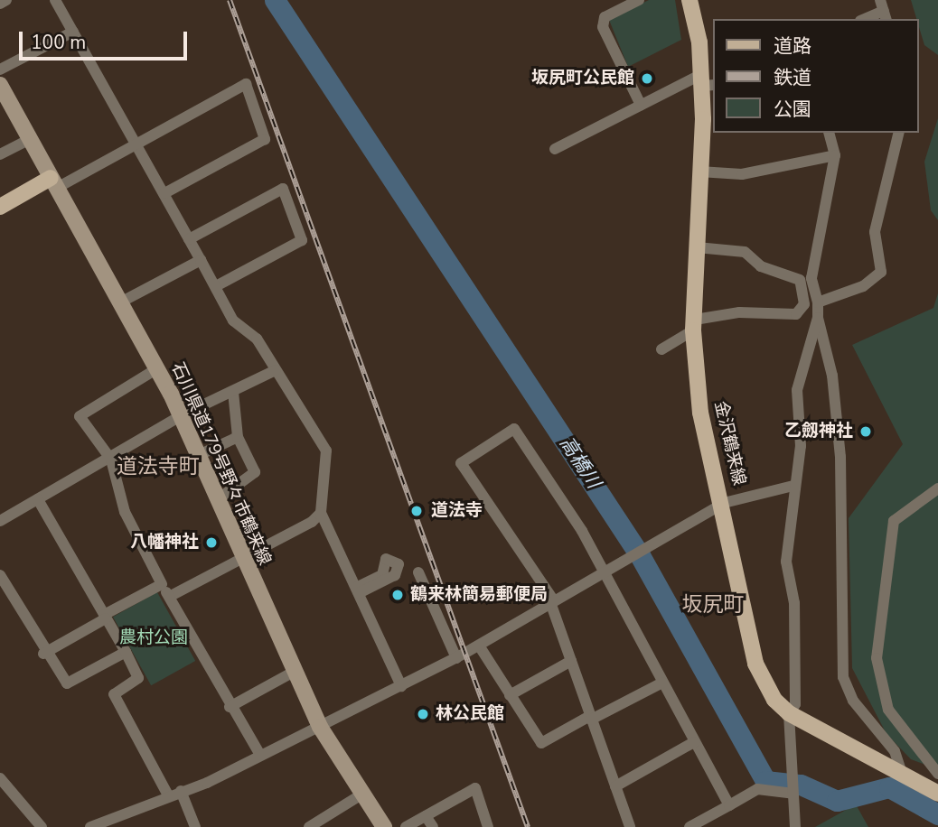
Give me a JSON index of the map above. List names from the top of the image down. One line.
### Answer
{"streets":{"main road":["金沢鶴来線","石川県道179号野々市鶴来線"]},"districts":["道法寺町","坂尻町"],"water":["高橋川"],"parks":["農村公園"],"places":["坂尻町公民館","乙劔神社","道法寺","八幡神社","鶴来林簡易郵便局","林公民館"],"legend":["道路","鉄道","公園"],"scale_bar":"100 m"}
